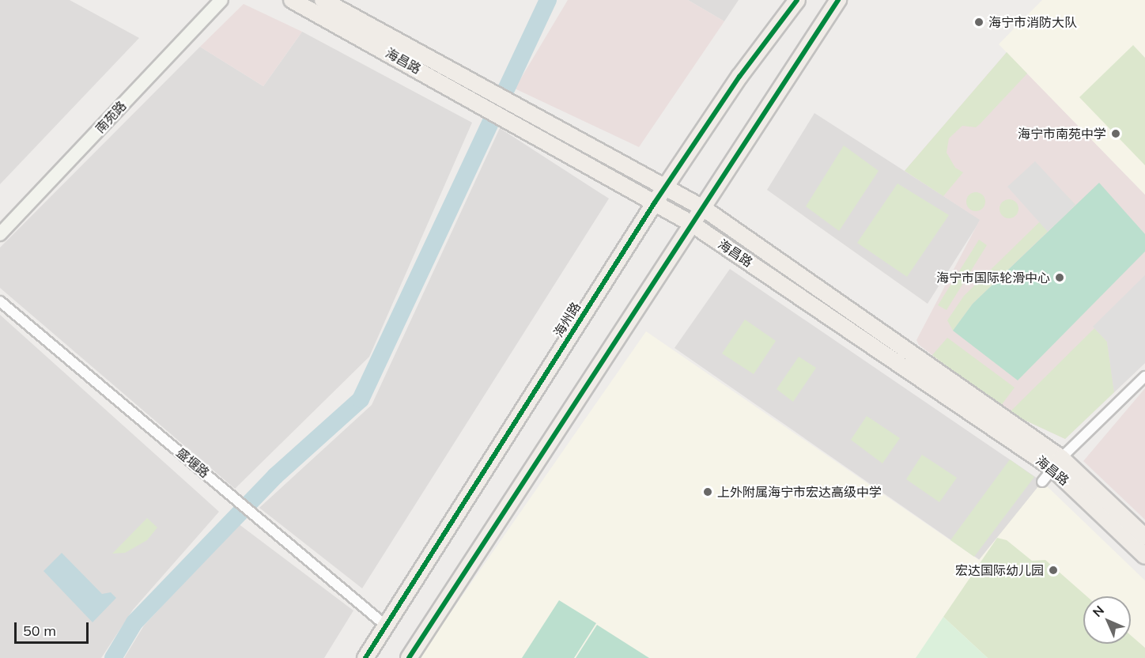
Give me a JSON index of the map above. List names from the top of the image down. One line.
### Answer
{"streets":{"main road":["海昌路","海州路"],"street":["南苑路","盛堰路"]},"crossings":[["海昌路","海州路"],["海州路","盛堰路"]],"places":["海宁市消防大队","海宁市南苑中学","海宁市国际轮滑中心","上外附属海宁市宏达高级中学","宏达国际幼儿园"],"scale_bar":"50 m","north":"top left"}
